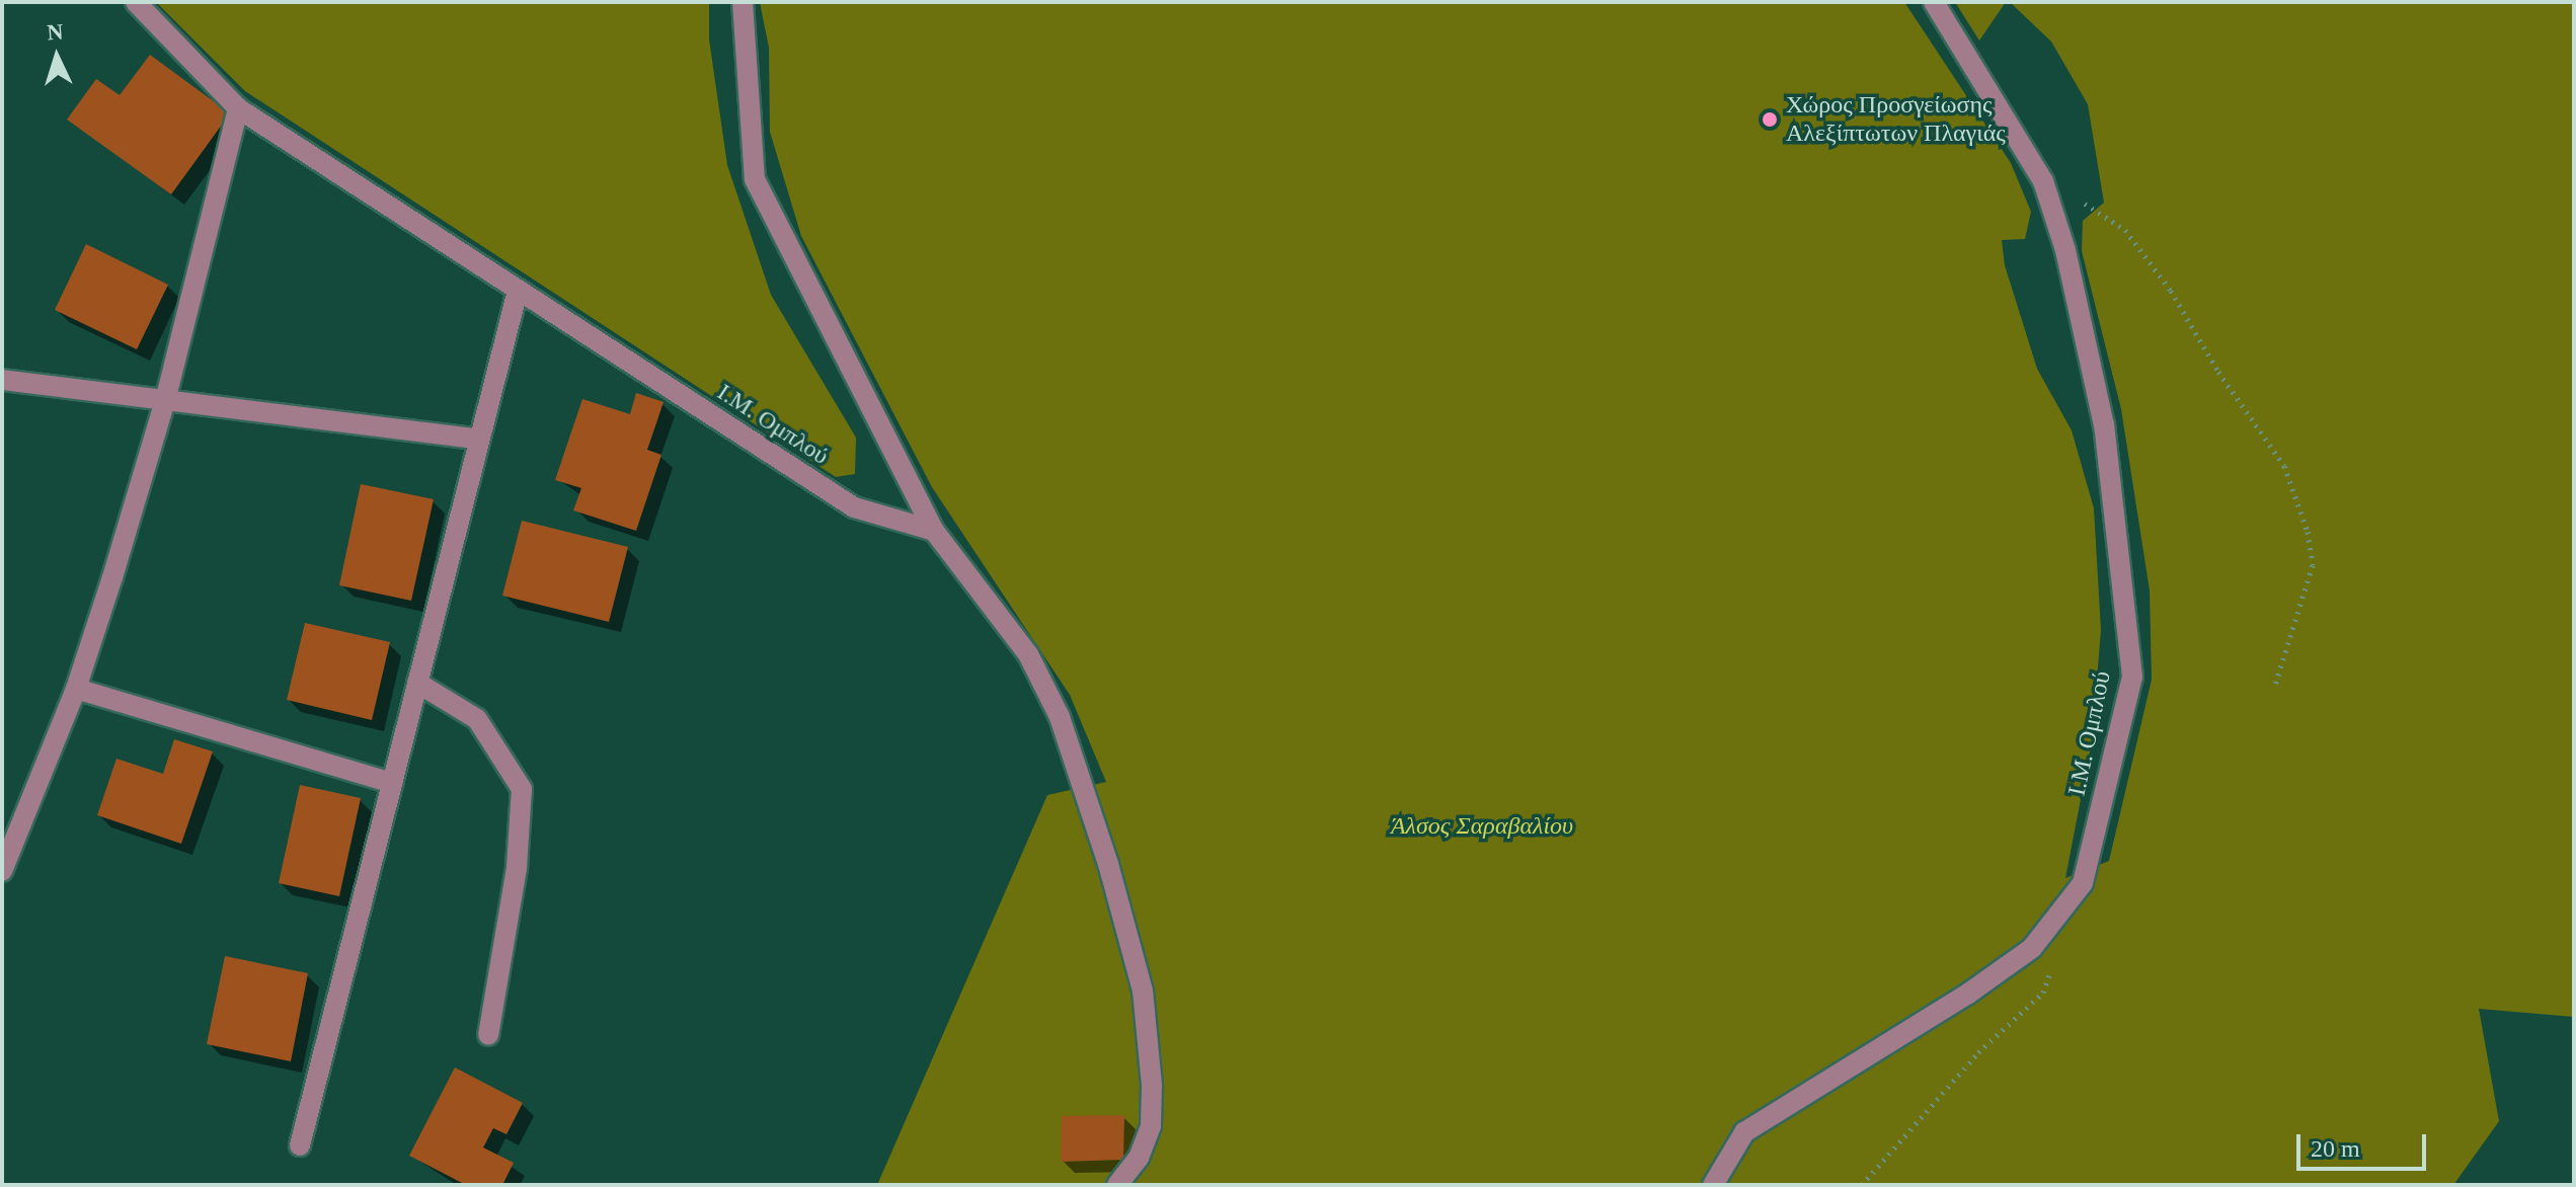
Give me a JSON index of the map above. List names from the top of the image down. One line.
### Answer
{"streets":{"street":["Ι.Μ. Ομπλού"]},"parks":["Άλσος Σαραβαλίου"],"places":["Χώρος Προσγείωσης Αλεξίπτωτων Πλαγιάς"],"scale_bar":"20 m","north":"top"}
